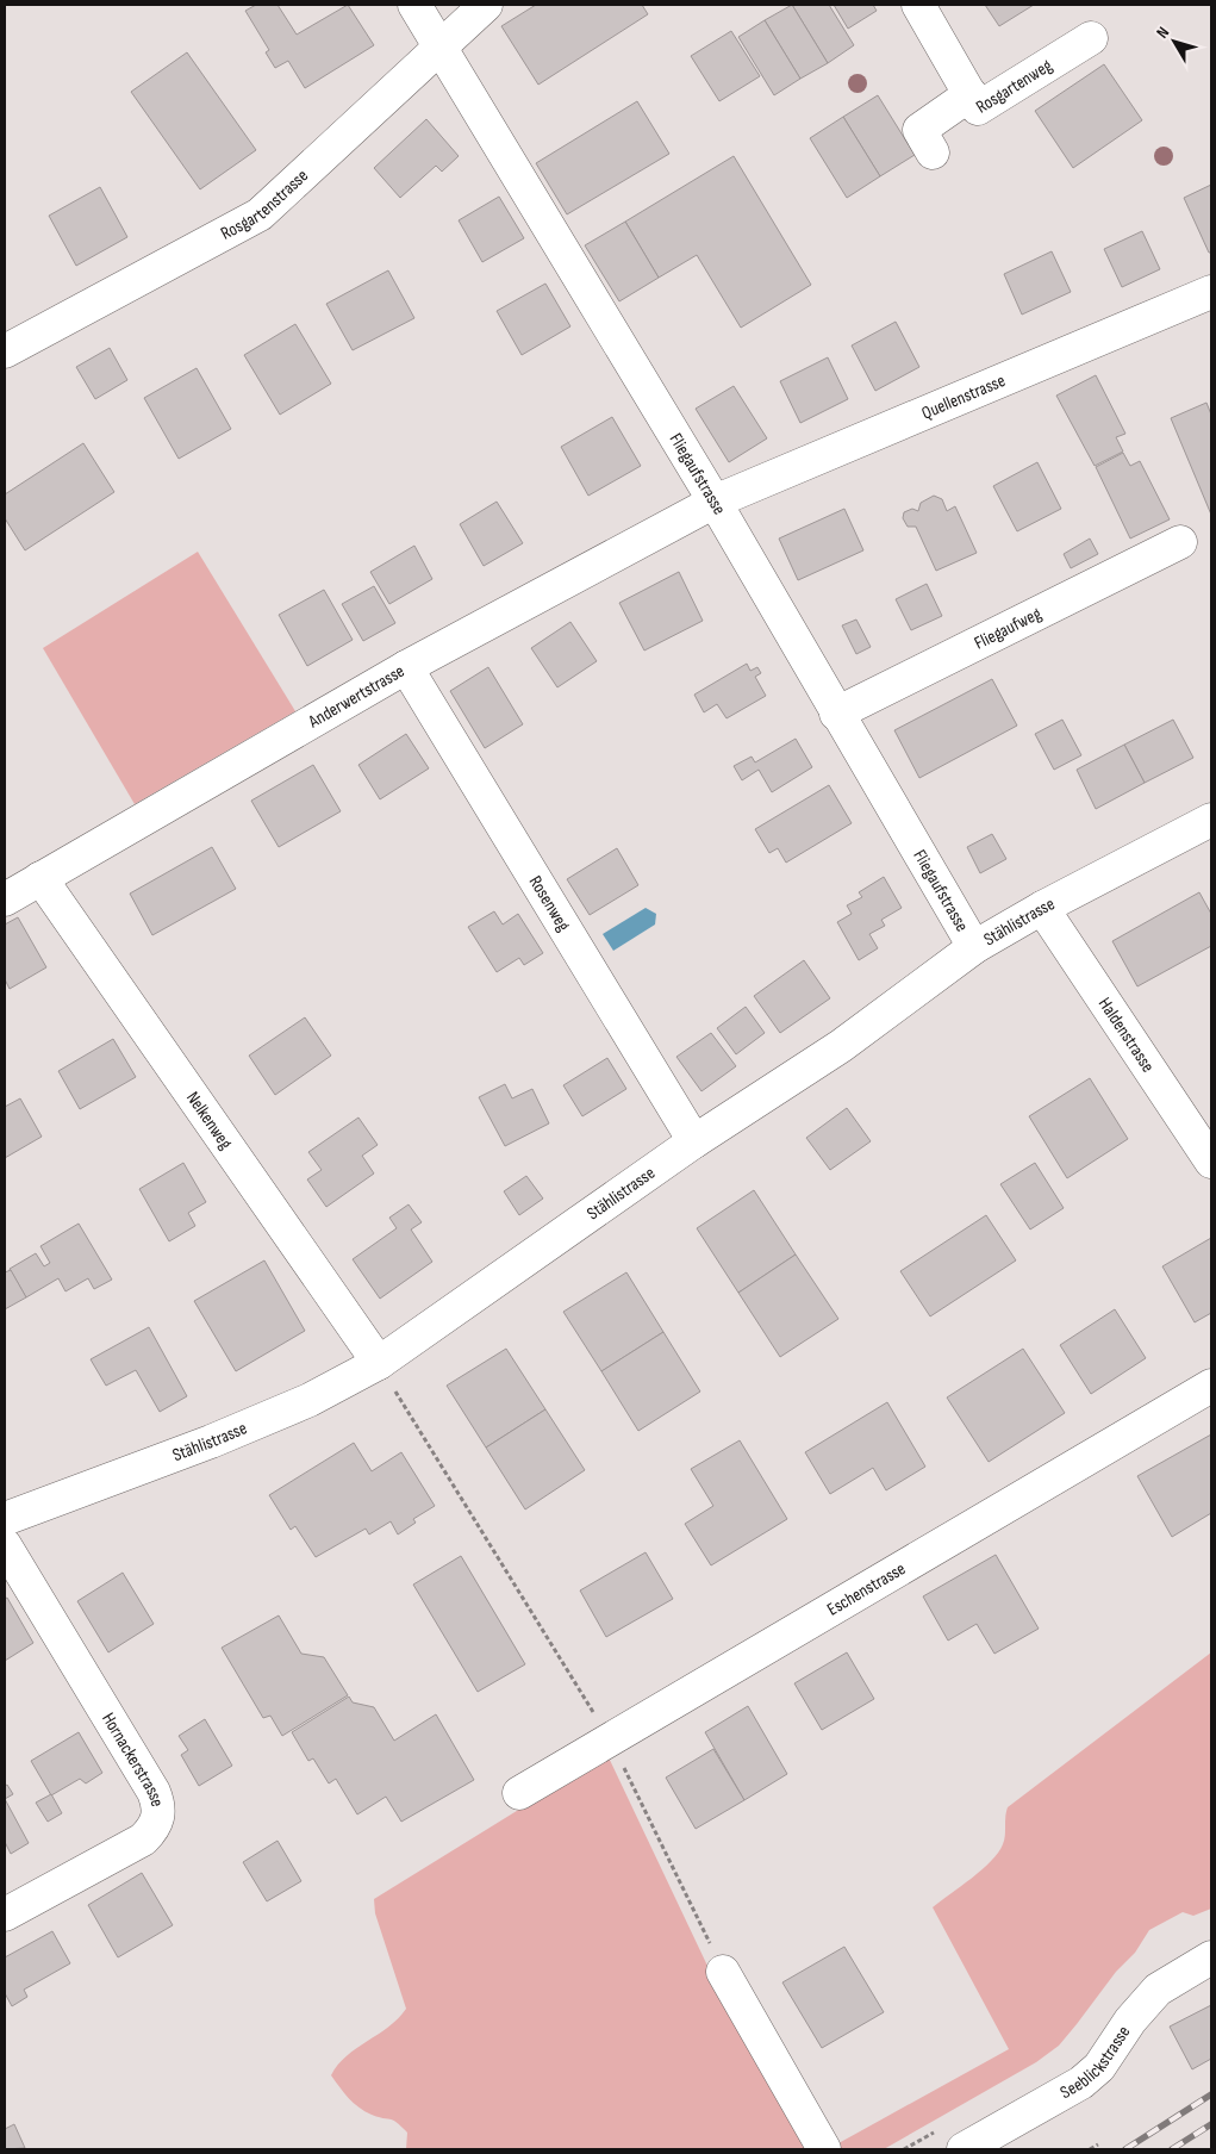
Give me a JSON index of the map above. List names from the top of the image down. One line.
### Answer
{"streets":{"street":["Rosgartenweg","Rosgartenstrasse","Quellenstrasse","Fliegaufstrasse","Fliegaufweg","Anderwertstrasse","Rosenweg","Stählistrasse","Haldenstrasse","Nelkenweg","Eschenstrasse","Hornackerstrasse","Seeblickstrasse"]},"crossings":[["Rosgartenstrasse","Fliegaufstrasse"],["Quellenstrasse","Fliegaufstrasse"],["Quellenstrasse","Anderwertstrasse"],["Fliegaufstrasse","Fliegaufweg"],["Fliegaufstrasse","Anderwertstrasse"],["Fliegaufstrasse","Stählistrasse"],["Anderwertstrasse","Rosenweg"],["Anderwertstrasse","Nelkenweg"],["Rosenweg","Stählistrasse"],["Stählistrasse","Haldenstrasse"],["Stählistrasse","Nelkenweg"]],"north":"top left"}
